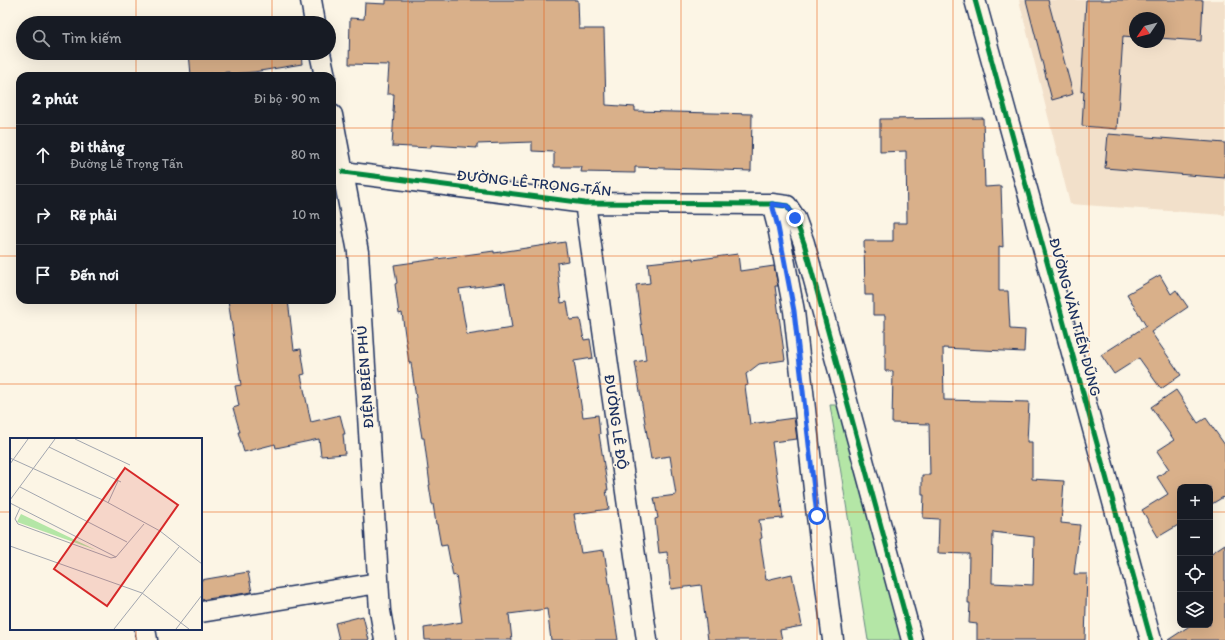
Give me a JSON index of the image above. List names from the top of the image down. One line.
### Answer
{"streets":{"street":["ĐƯỜNG LÊ TRỌNG TẤN","ĐƯỜNG VĂN TIẾN DŨNG","ĐIỆN BIÊN PHỦ","ĐƯỜNG LÊ ĐỘ"]},"crossings":[["ĐƯỜNG LÊ TRỌNG TẤN","ĐIỆN BIÊN PHỦ"],["ĐƯỜNG LÊ TRỌNG TẤN","ĐƯỜNG LÊ ĐỘ"]],"north":"bottom left","page":{"search":"Tìm kiếm","heading":["2 phút","Đi bộ · 90 m"],"list":[["Đi thẳng","Đường Lê Trọng Tấn","80 m"],["Rẽ phải","10 m"],"Đến nơi"],"map_buttons":["+","−"]}}
